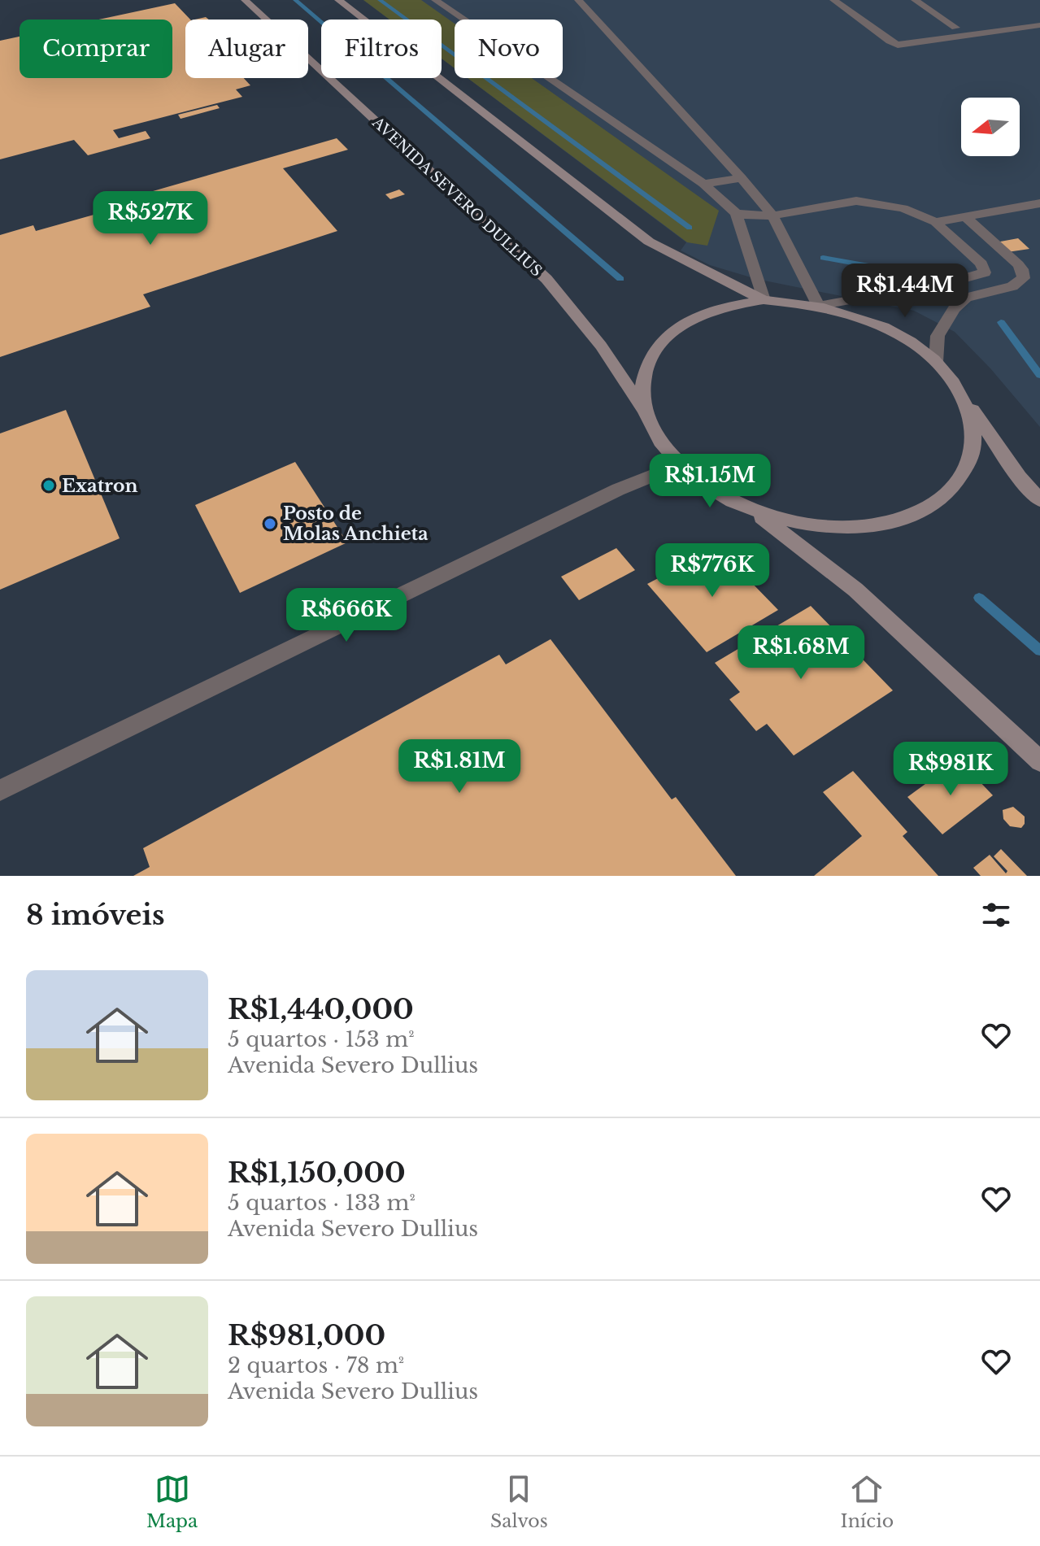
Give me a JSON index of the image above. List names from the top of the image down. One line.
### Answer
{"streets":{"main road":["AVENIDA SEVERO DULLIUS"]},"places":["Exatron","Posto de Molas Anchieta"],"north":"left","page":{"chip":["Comprar","Alugar","Filtros","Novo"],"price":["R$527K","R$1.44M","R$1.15M","R$776K","R$666K","R$1.68M","R$1.81M","R$981K"],"heading":"8 imóveis","list":[{"name":"R$1,440,000","note":"5 quartos · 153 m² · Avenida Severo Dullius"},{"name":"R$1,150,000","note":"5 quartos · 133 m² · Avenida Severo Dullius"},{"name":"R$981,000","note":"2 quartos · 78 m² · Avenida Severo Dullius"}],"tabs":["Mapa","Salvos","Início"]}}
